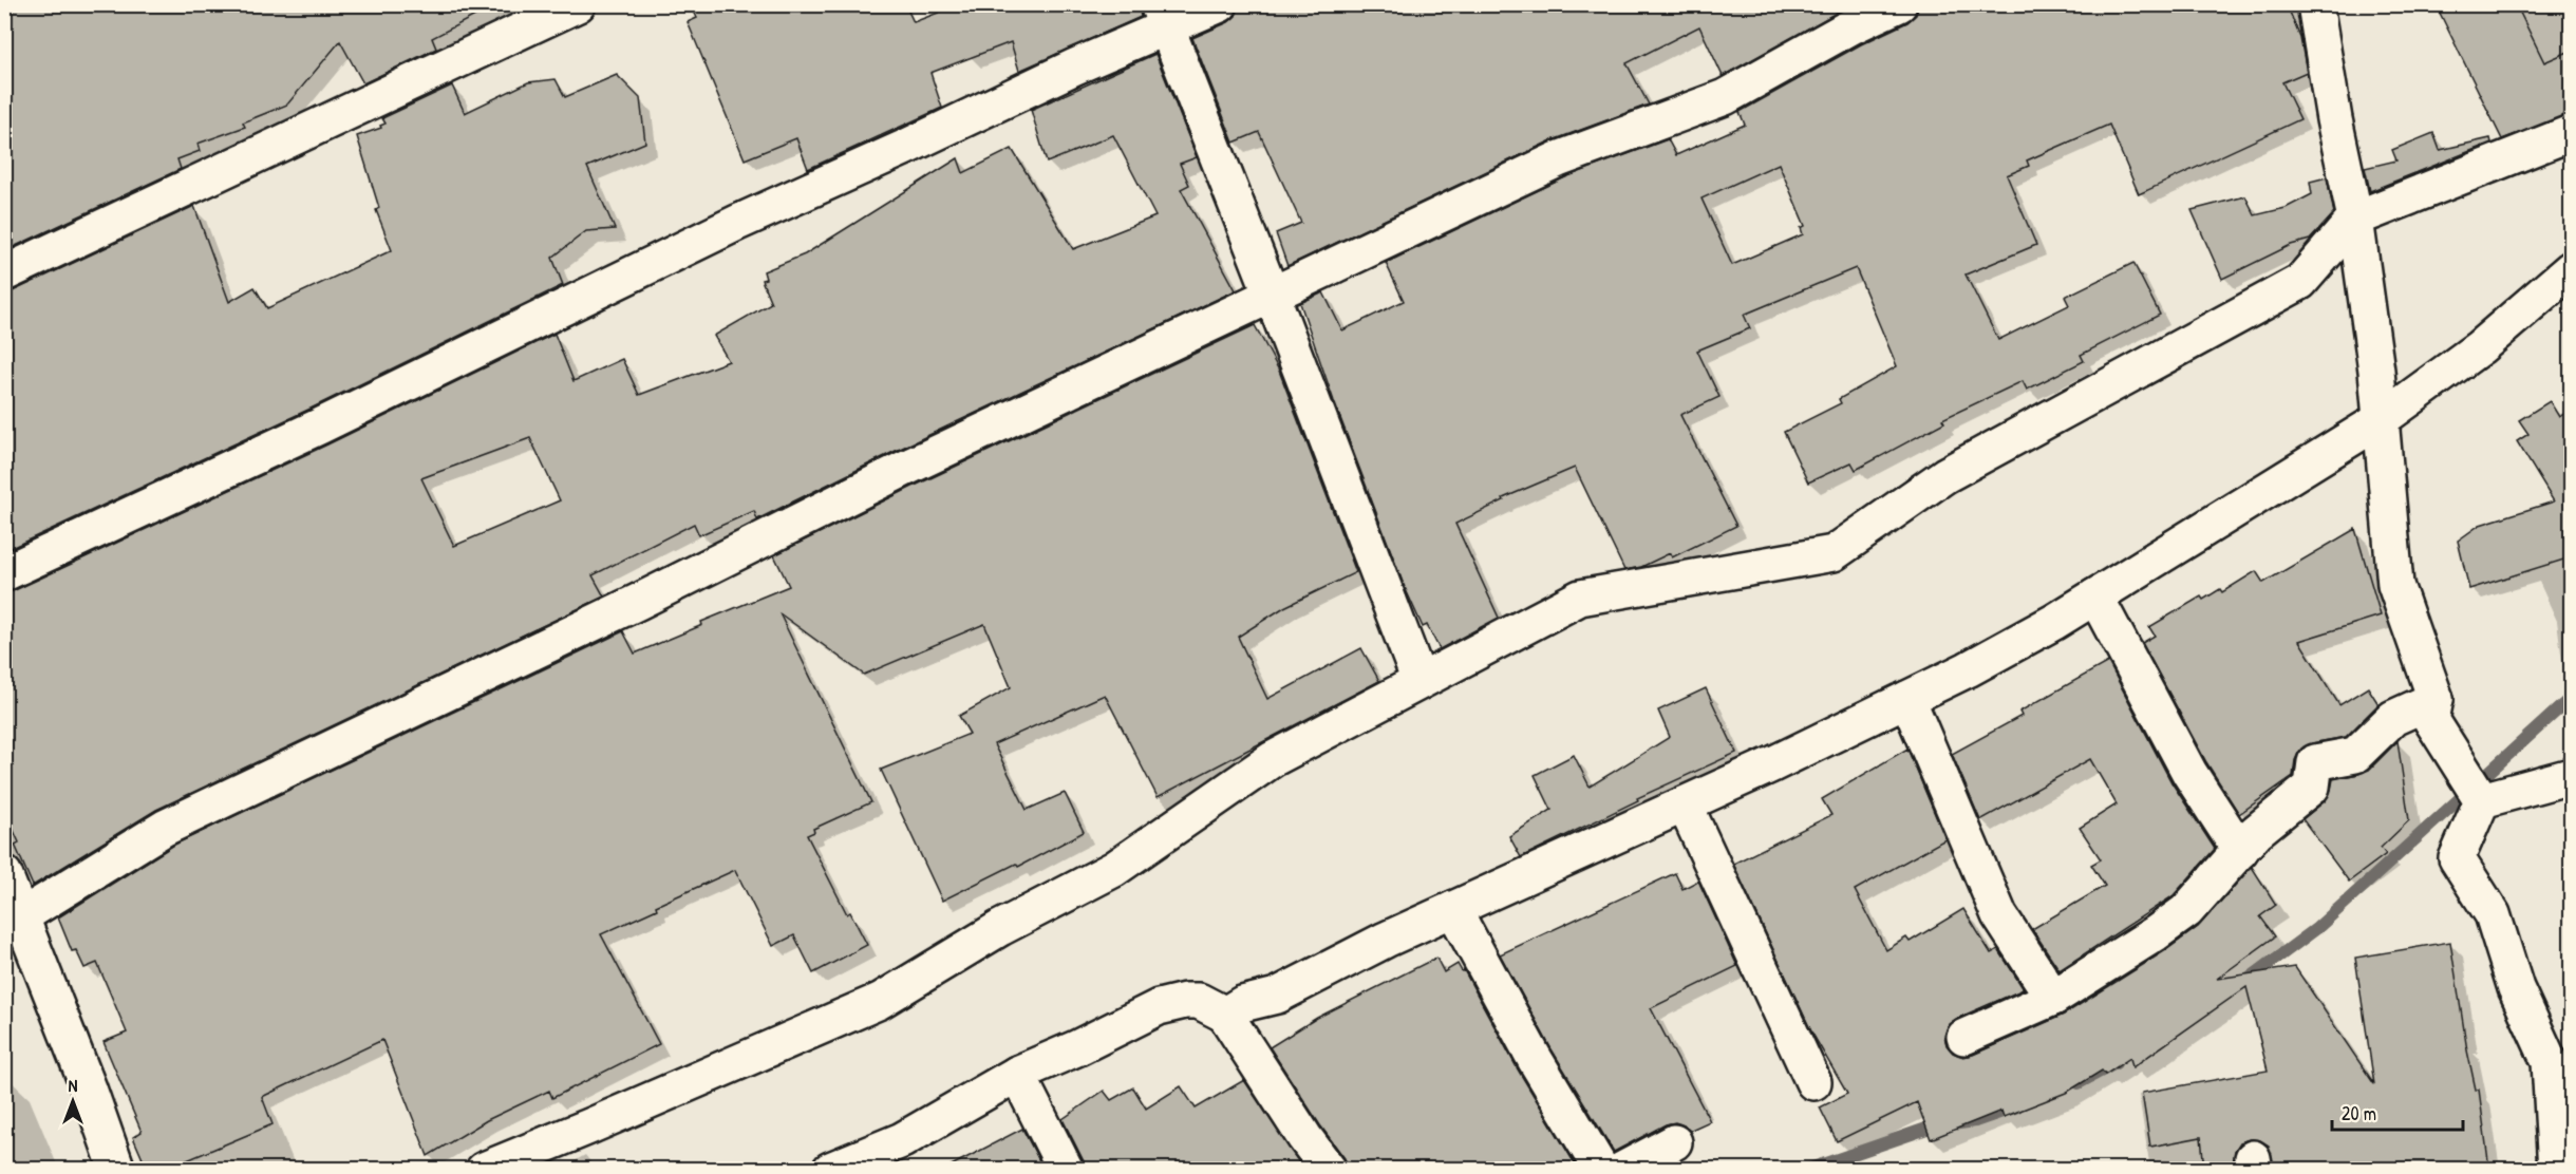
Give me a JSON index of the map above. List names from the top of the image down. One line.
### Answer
{"scale_bar":"20 m","north":"top"}
